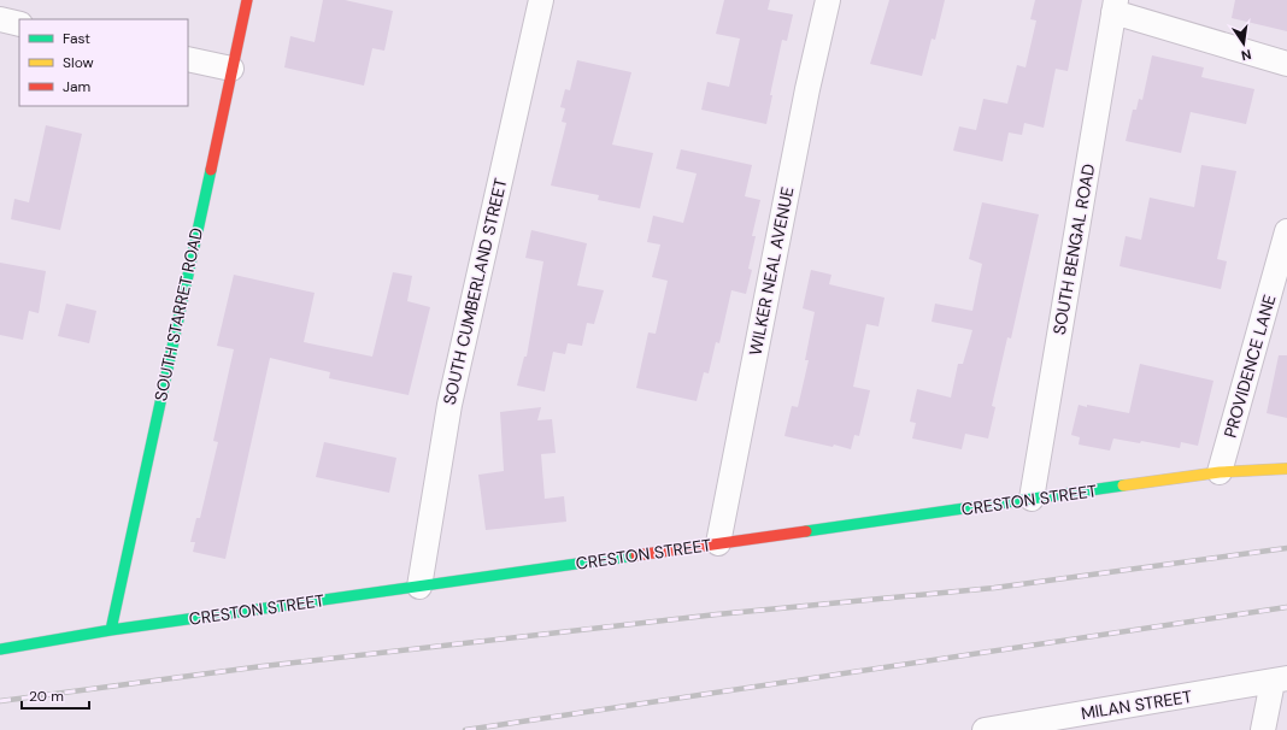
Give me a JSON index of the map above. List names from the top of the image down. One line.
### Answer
{"streets":{"street":["SOUTH BENGAL ROAD","WILKER NEAL AVENUE","SOUTH CUMBERLAND STREET","SOUTH STARRET ROAD","PROVIDENCE LANE","CRESTON STREET","MILAN STREET"]},"crossings":[["SOUTH BENGAL ROAD","CRESTON STREET"],["WILKER NEAL AVENUE","CRESTON STREET"],["SOUTH CUMBERLAND STREET","CRESTON STREET"],["SOUTH STARRET ROAD","CRESTON STREET"],["PROVIDENCE LANE","CRESTON STREET"]],"legend":["Fast","Slow","Jam"],"scale_bar":"20 m","north":"bottom"}
